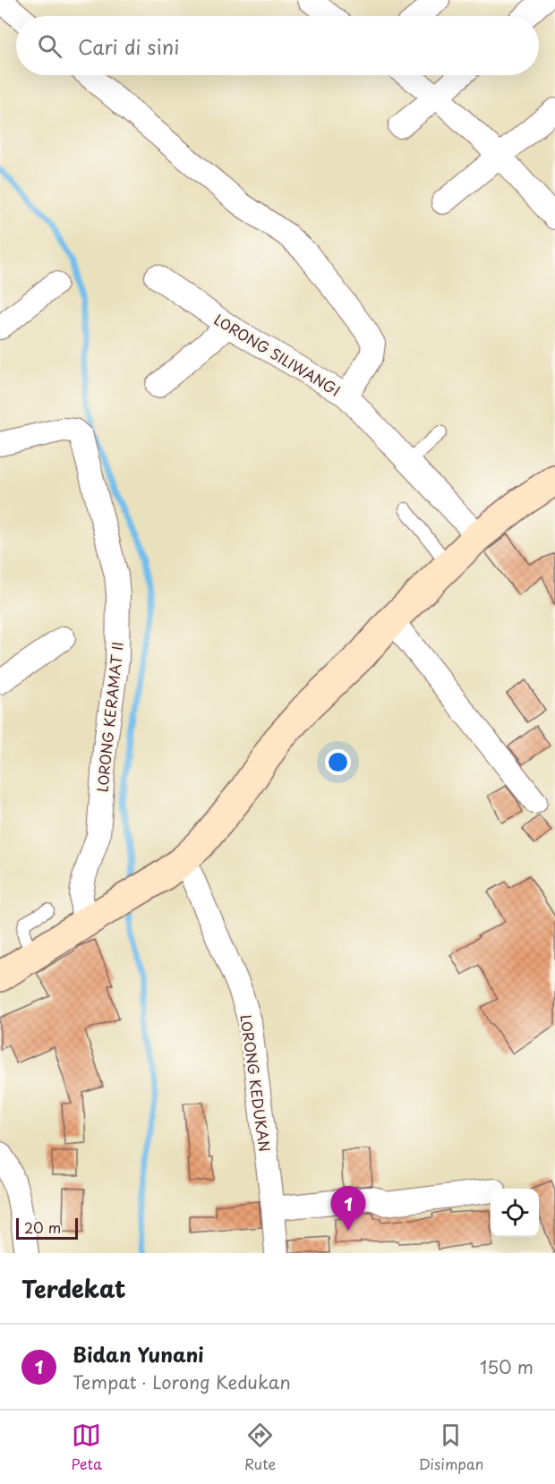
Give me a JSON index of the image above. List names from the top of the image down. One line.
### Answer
{"streets":{"street":["LORONG SILIWANGI","LORONG KERAMAT II","LORONG KEDUKAN"]},"scale_bar":"20 m","page":{"search":"Cari di sini","pins":"1","scale":"20 m","heading":"Terdekat","list":[{"mark":"1","name":"Bidan Yunani","note":"Tempat · Lorong Kedukan","value":"150 m"}],"nav":["Peta","Rute","Disimpan"]}}
